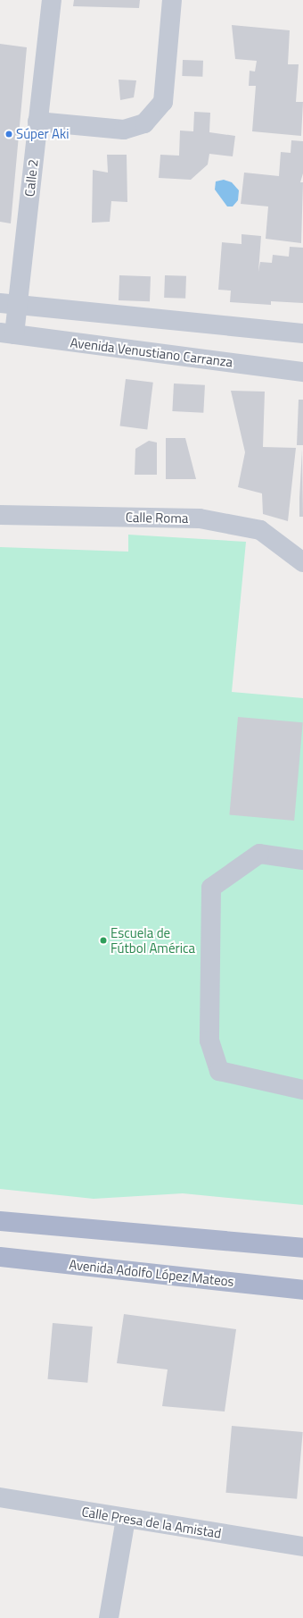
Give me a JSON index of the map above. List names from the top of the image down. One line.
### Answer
{"streets":{"main road":["Avenida Adolfo López Mateos"],"street":["Calle 2","Avenida Venustiano Carranza","Calle Roma","Calle Presa de la Amistad"]},"crossings":[["Calle 2","Avenida Venustiano Carranza"]],"places":["Súper Aki","Escuela de Fútbol América"]}
